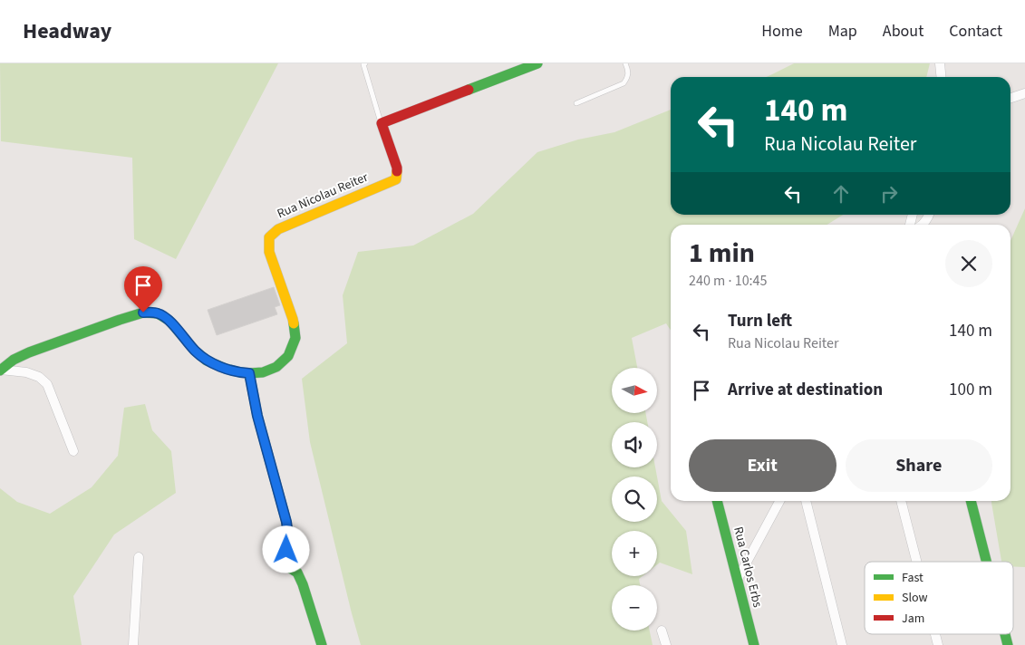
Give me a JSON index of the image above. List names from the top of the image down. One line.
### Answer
{"streets":{"street":["Rua Nicolau Reiter","Rua Carlos Erbs"]},"legend":["Fast","Slow","Jam"],"north":"right","page":{"header":"Headway","nav":["Home","Map","About","Contact"],"turn":["140 m","Rua Nicolau Reiter"],"heading":["1 min","240 m · 10:45"],"list":[{"name":"Turn left","note":"Rua Nicolau Reiter","value":"140 m"},{"name":"Arrive at destination","value":"100 m"}],"map_buttons":["+","−"],"buttons":["Exit","Share"]}}
